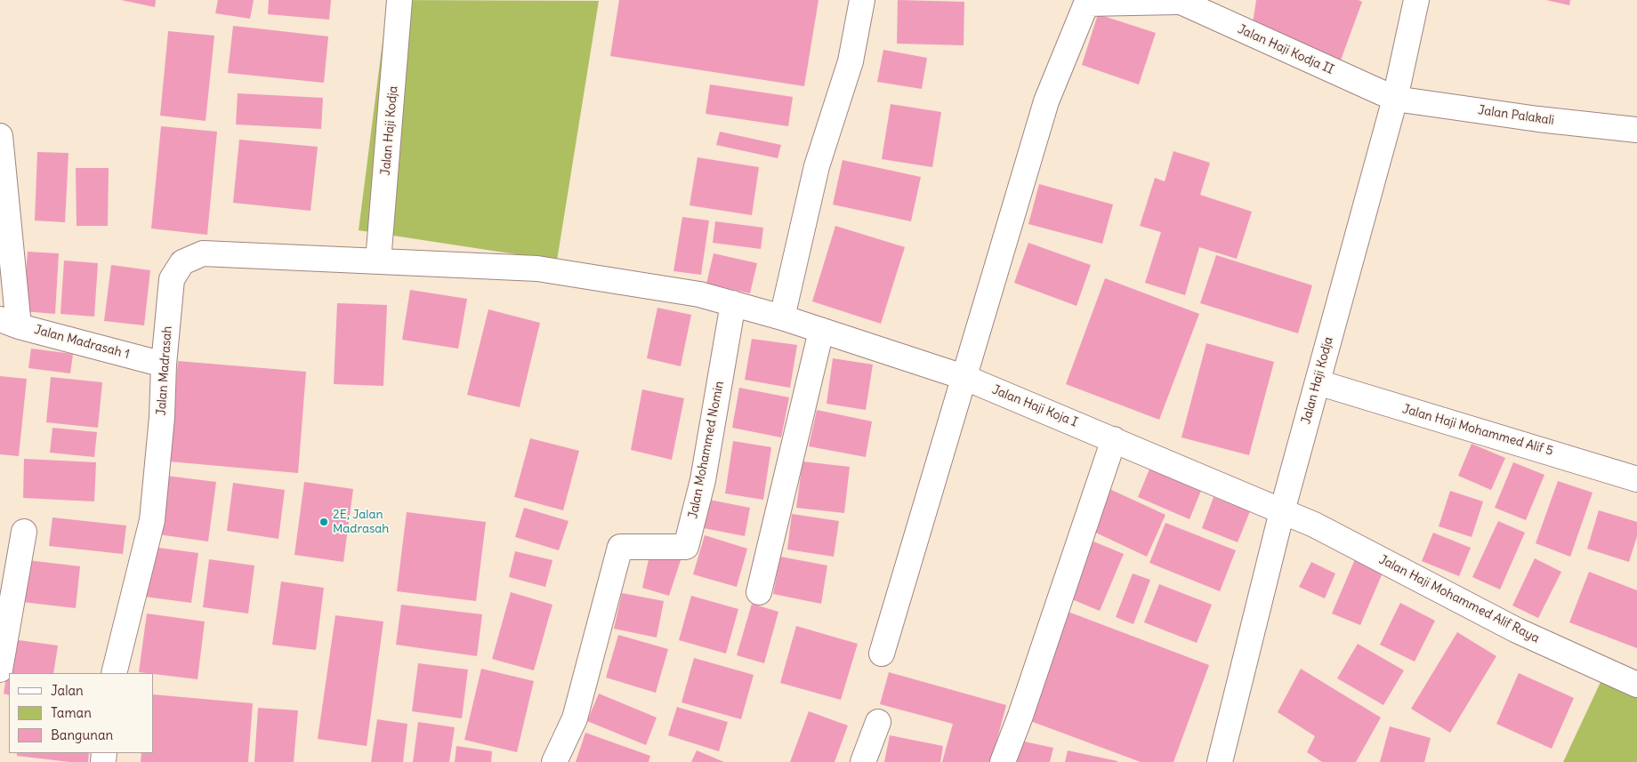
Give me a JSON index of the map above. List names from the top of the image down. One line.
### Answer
{"streets":{"street":["Jalan Haji Kodja II","Jalan Palakali","Jalan Haji Kodja","Jalan Madrasah 1","Jalan Madrasah","Jalan Haji Koja I","Jalan Haji Mohammed Alif 5","Jalan Mohammed Nomin","Jalan Haji Mohammed Alif Raya"]},"crossings":[["Jalan Haji Kodja II","Jalan Palakali"],["Jalan Haji Kodja II","Jalan Haji Kodja"],["Jalan Palakali","Jalan Haji Kodja"],["Jalan Haji Kodja","Jalan Madrasah"],["Jalan Haji Kodja","Jalan Haji Koja I"],["Jalan Haji Kodja","Jalan Haji Mohammed Alif 5"],["Jalan Haji Kodja","Jalan Haji Mohammed Alif Raya"],["Jalan Madrasah 1","Jalan Madrasah"],["Jalan Madrasah","Jalan Haji Koja I"],["Jalan Madrasah","Jalan Mohammed Nomin"],["Jalan Haji Koja I","Jalan Mohammed Nomin"],["Jalan Haji Koja I","Jalan Haji Mohammed Alif Raya"]],"places":["2E, Jalan Madrasah"],"legend":["Jalan","Taman","Bangunan"]}
